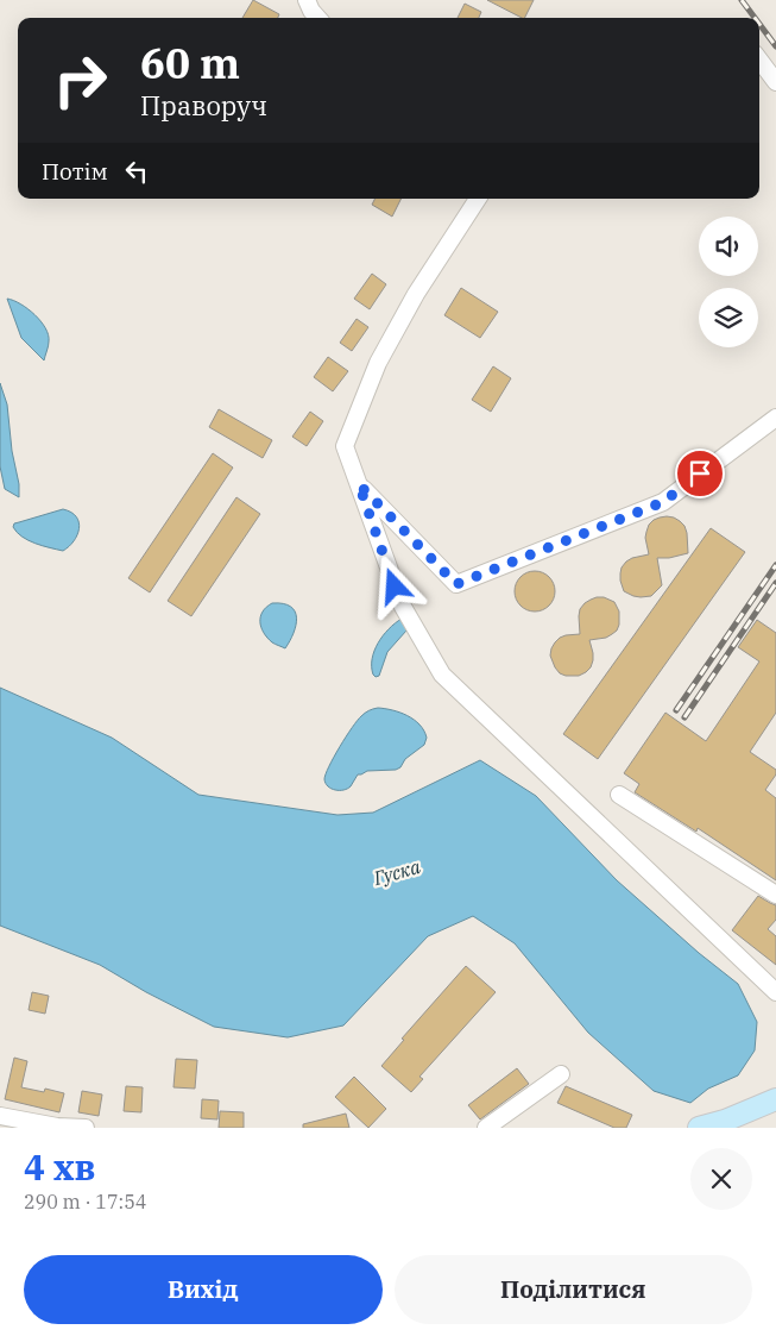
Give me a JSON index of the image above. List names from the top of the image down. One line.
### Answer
{"water":["Гуска"],"page":{"turn":["60 m","Праворуч"],"then":"Потім","heading":["4 хв","290 m · 17:54"],"buttons":["Вихід","Поділитися"]}}
